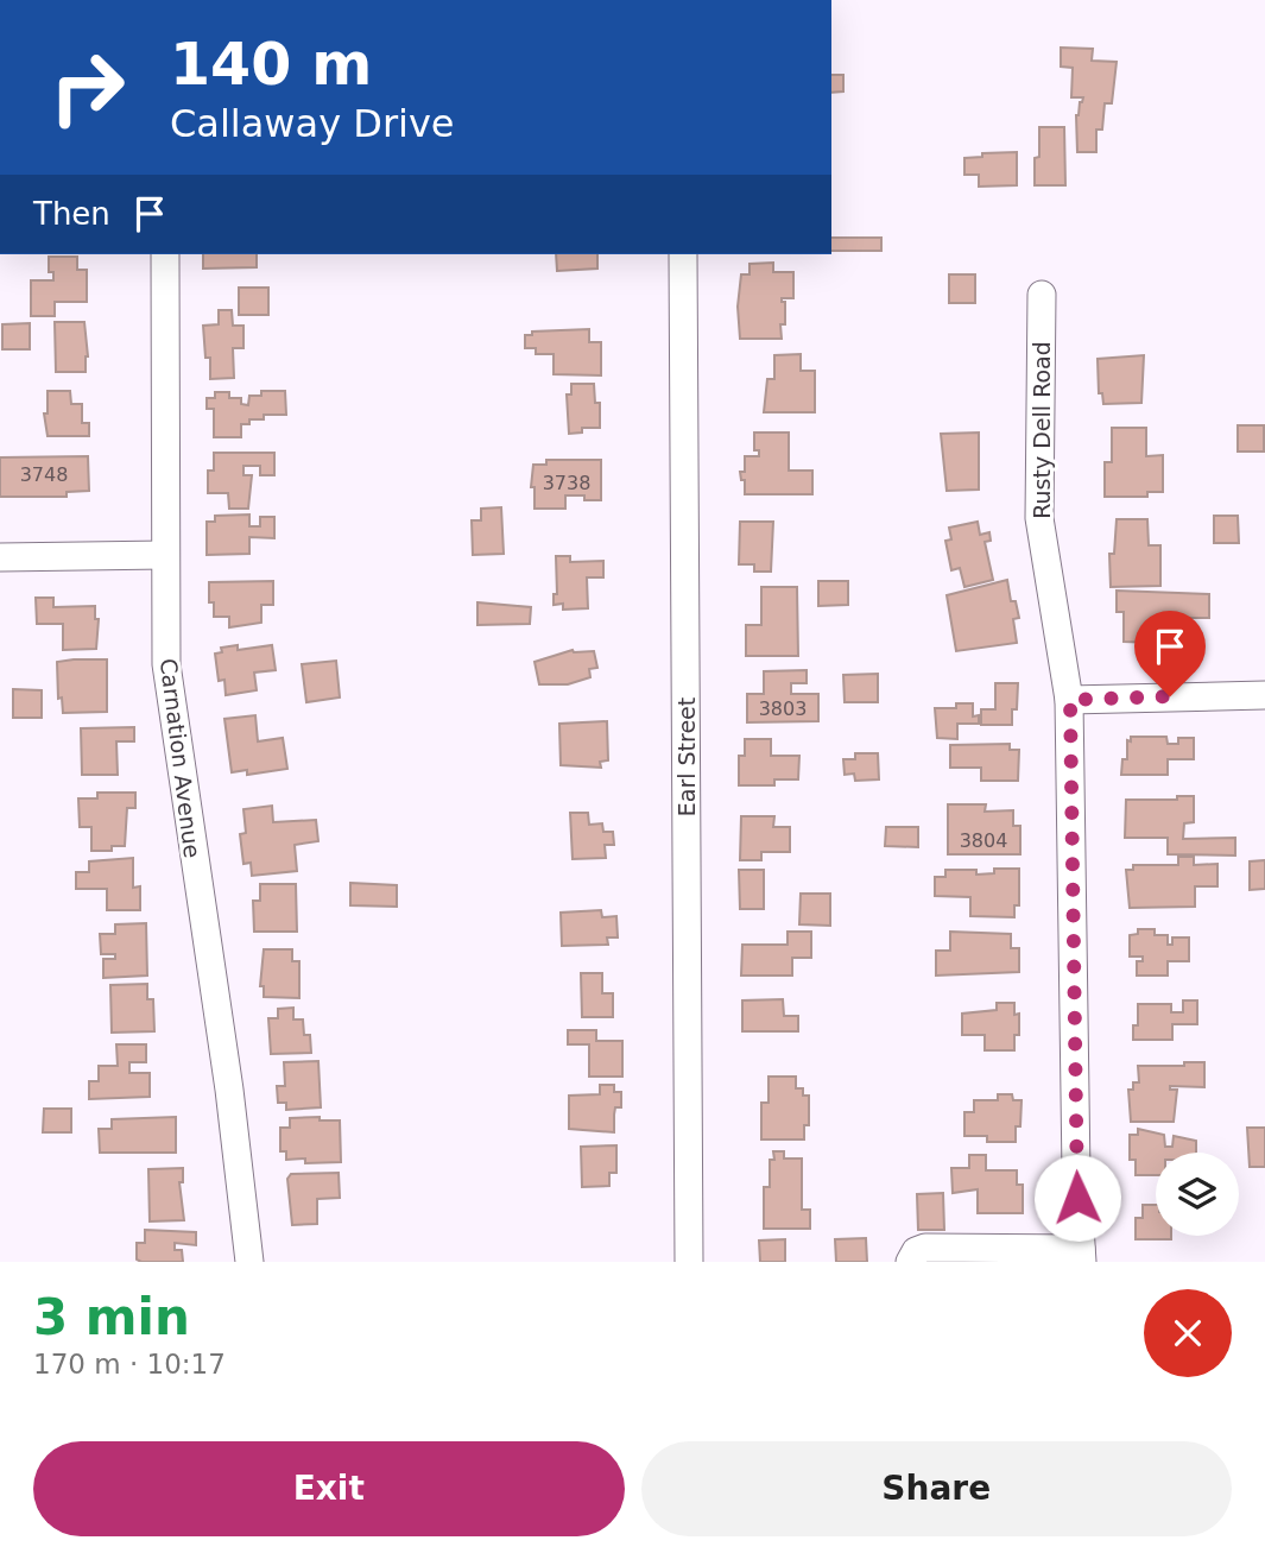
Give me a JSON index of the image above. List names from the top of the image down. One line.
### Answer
{"streets":{"street":["Rusty Dell Road","Earl Street","Carnation Avenue"]},"house_numbers":["3748","3738","3803","3804"],"page":{"turn":["140 m","Callaway Drive"],"then":"Then","heading":["3 min","170 m · 10:17"],"buttons":["Exit","Share"]}}
